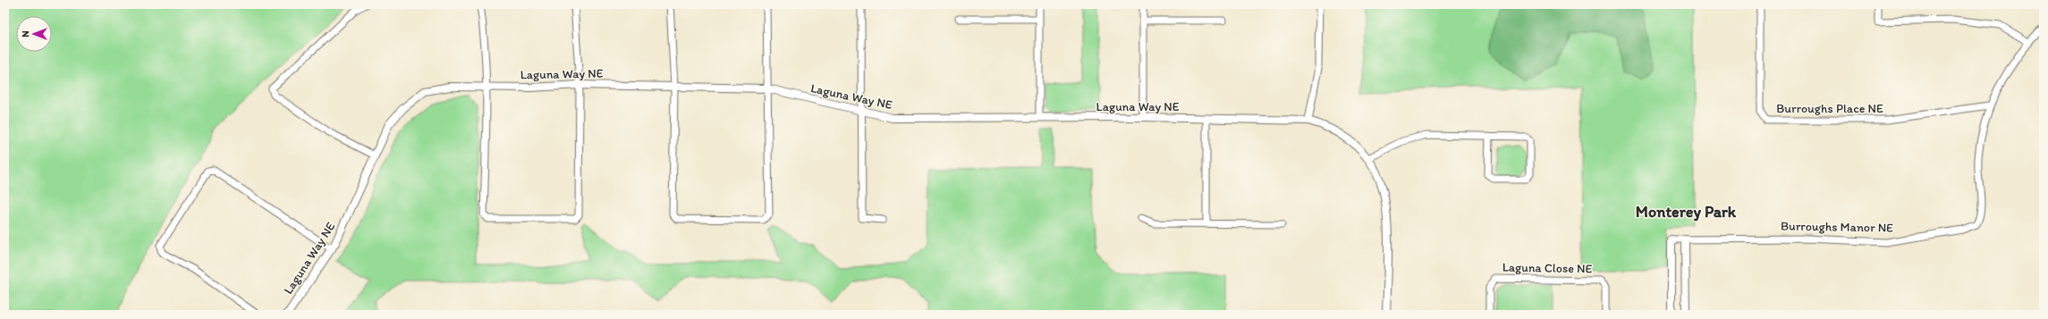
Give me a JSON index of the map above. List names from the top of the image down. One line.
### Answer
{"streets":{"street":["Laguna Way NE","Burroughs Place NE","Burroughs Manor NE","Laguna Close NE"]},"crossings":[["Burroughs Place NE","Burroughs Manor NE"]],"districts":["Monterey Park"],"north":"left"}
